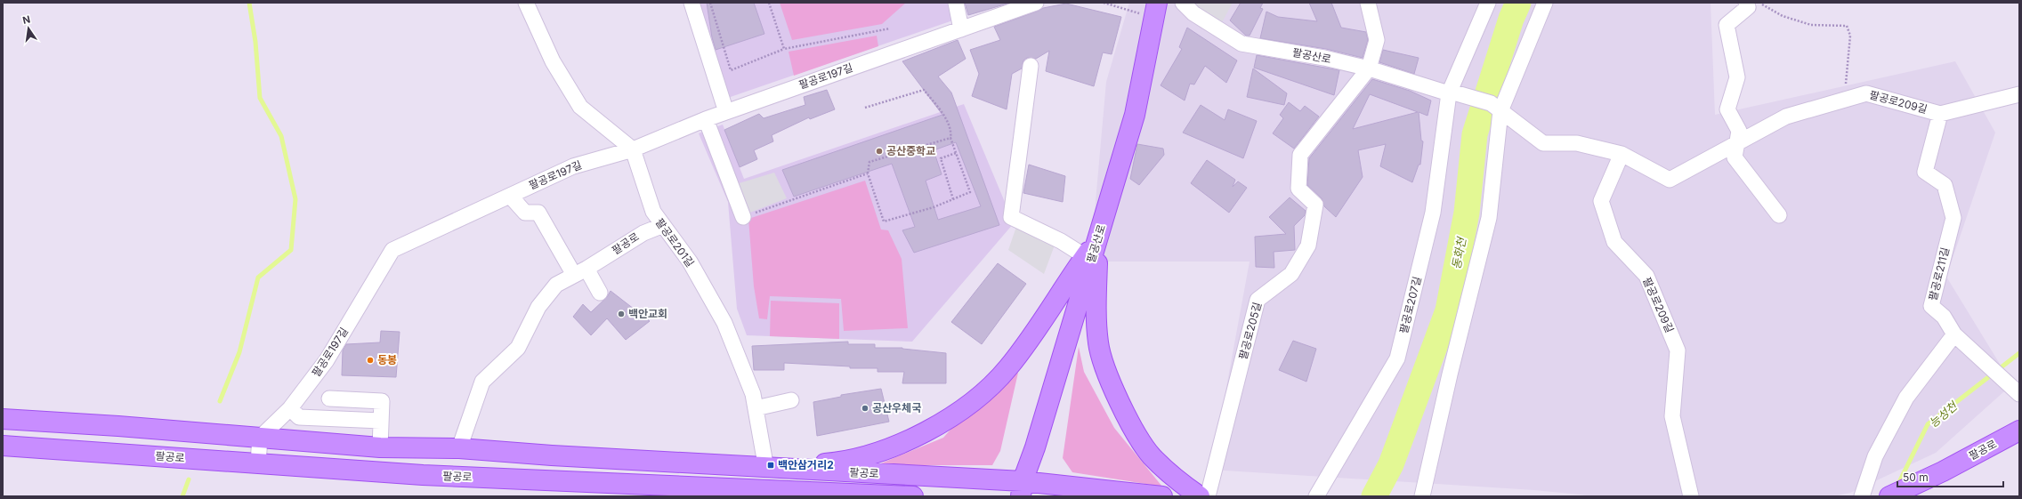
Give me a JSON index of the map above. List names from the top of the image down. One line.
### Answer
{"streets":{"main road":["팔공산로","팔공로"],"street":["팔공로197길","팔공로209길","팔공로201길","팔공로211길","팔공로207길","팔공로205길"]},"crossings":[["팔공산로","팔공로"],["팔공산로","팔공로207길"],["팔공산로","팔공로205길"],["팔공로197길","팔공로201길"],["팔공로197길","팔공로"],["팔공로209길","팔공로211길"],["팔공로201길","팔공로"]],"water":["동화천","능성천"],"places":{"other":["공산중학교","백안교회","동봉","공산우체국"],"transit":["백안삼거리2"]},"scale_bar":"50 m","north":"top"}
